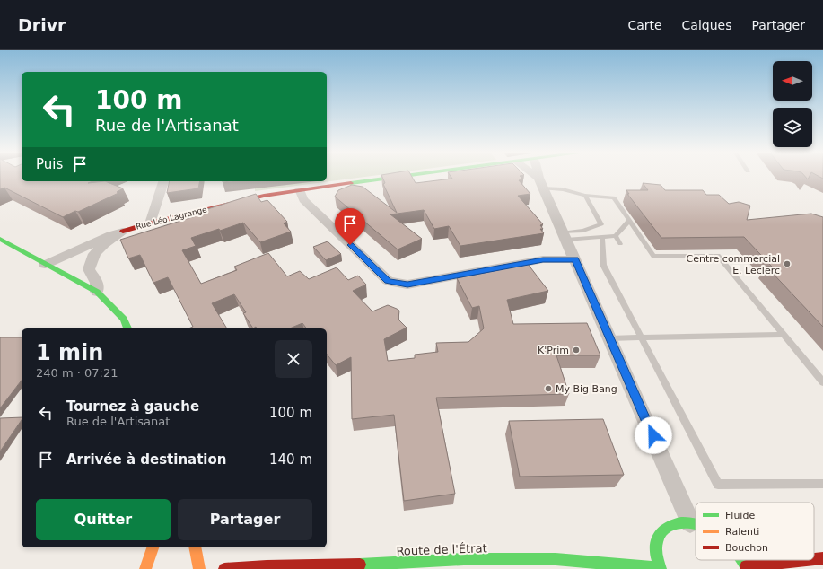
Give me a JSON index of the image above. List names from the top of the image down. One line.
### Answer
{"streets":{"main road":["Rue Léo Lagrange","Route de l'Étrat"]},"places":["Centre commercial E. Leclerc","K'Prim","My Big Bang"],"legend":["Fluide","Ralenti","Bouchon"],"north":"left","page":{"header":"Drivr","nav":["Carte","Calques","Partager"],"turn":["100 m","Rue de l'Artisanat"],"then":"Puis","heading":["1 min","240 m · 07:21"],"list":[{"name":"Tournez à gauche","note":"Rue de l'Artisanat","value":"100 m"},{"name":"Arrivée à destination","value":"140 m"}],"buttons":["Quitter","Partager"]}}
